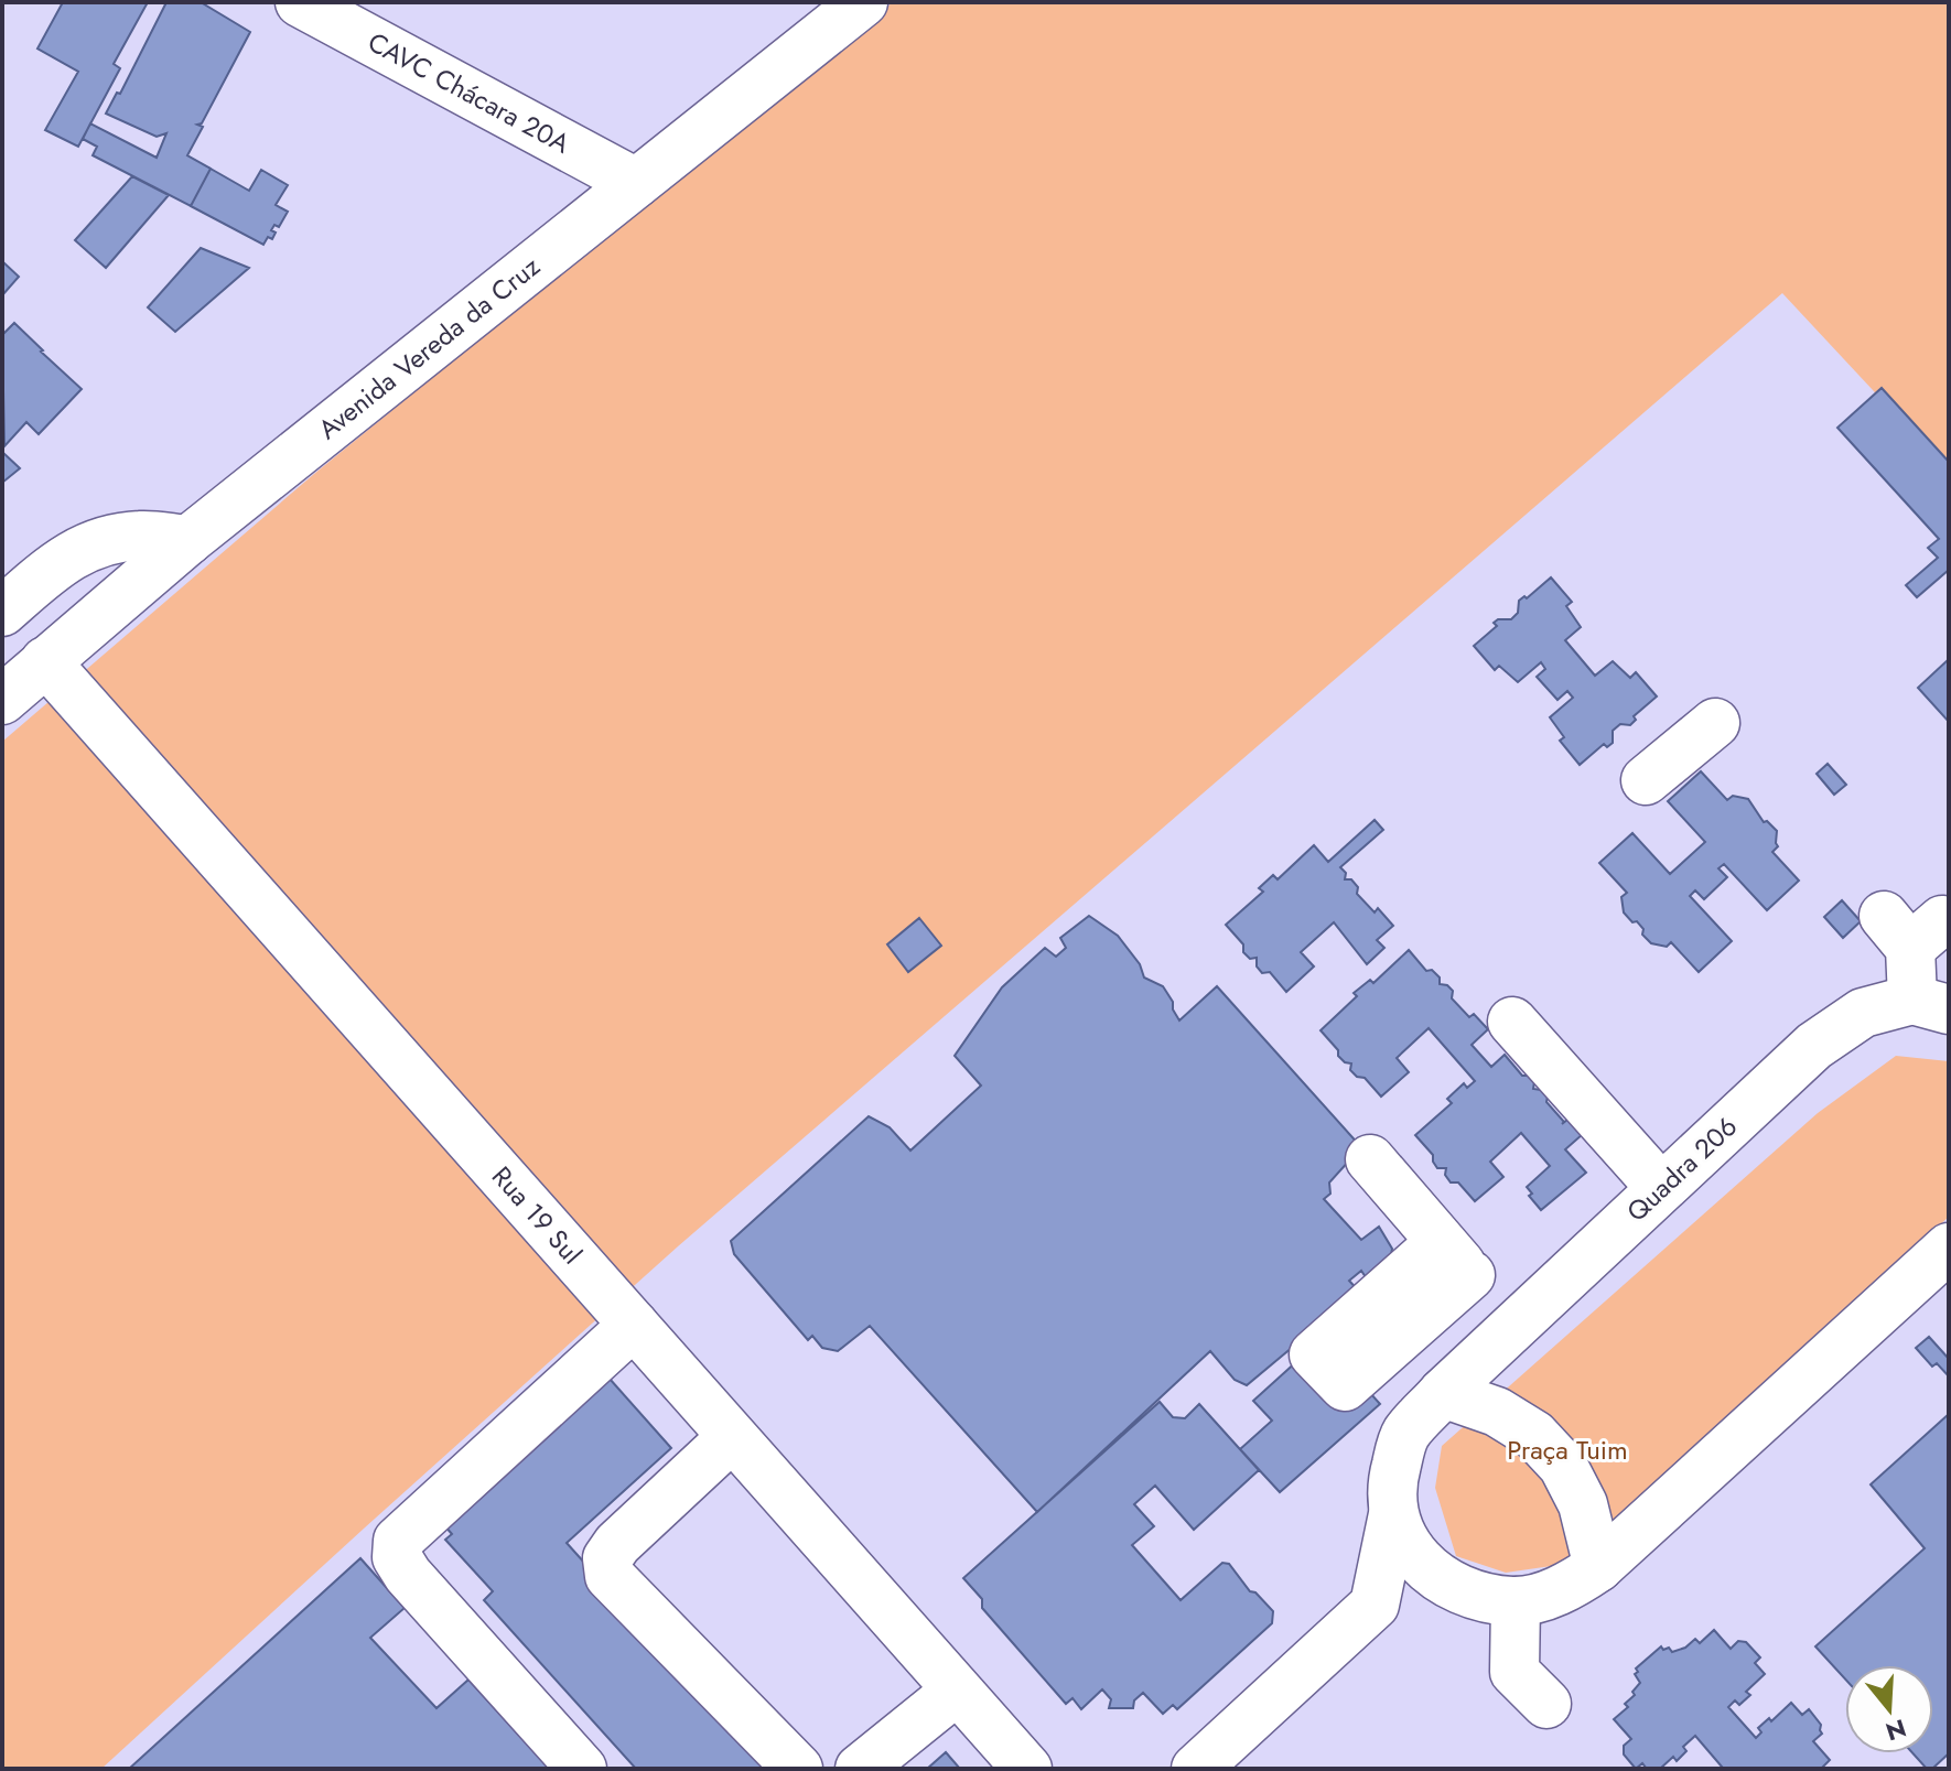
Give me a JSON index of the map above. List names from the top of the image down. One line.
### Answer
{"streets":{"street":["CAVC Chácara 20A","Avenida Vereda da Cruz","Quadra 206","Rua 19 Sul"]},"crossings":[["CAVC Chácara 20A","Avenida Vereda da Cruz"],["Avenida Vereda da Cruz","Rua 19 Sul"]],"parks":["Praça Tuim"],"north":"bottom"}
